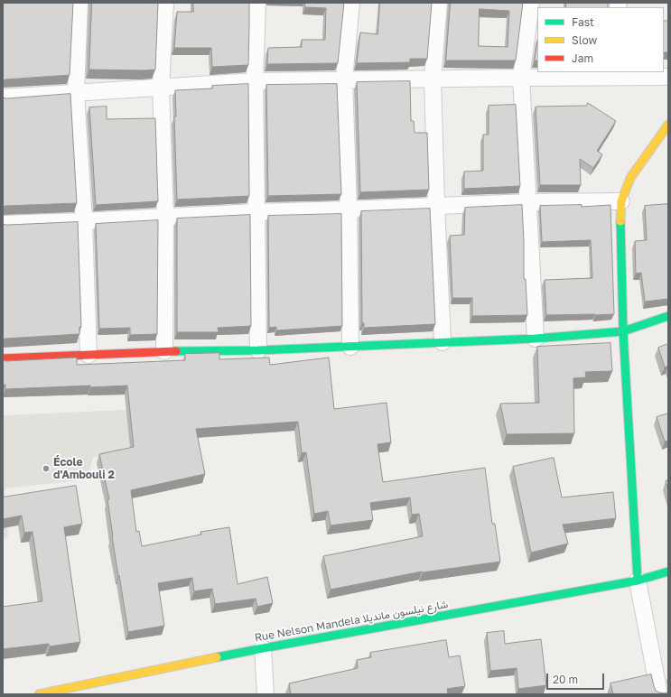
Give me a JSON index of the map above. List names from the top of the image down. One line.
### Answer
{"streets":{"street":["Rue Nelson Mandela شارع نيلسون مانديلا"]},"places":["École d'Ambouli 2"],"legend":["Fast","Slow","Jam"],"scale_bar":"20 m"}
